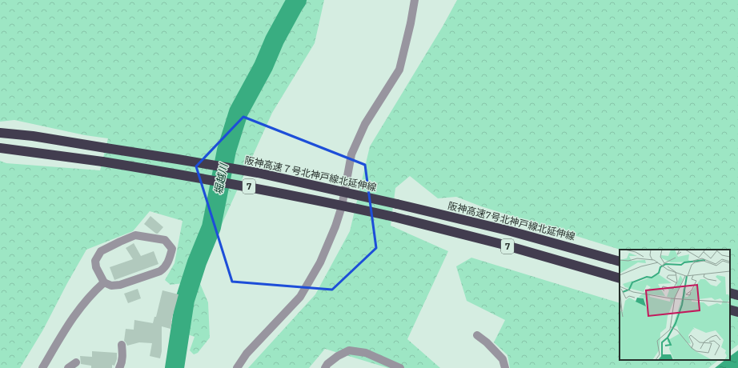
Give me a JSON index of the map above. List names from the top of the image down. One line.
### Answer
{"streets":{"highway":["阪神高速７号北神戸線北延伸線","7","阪神高速7号北神戸線北延伸線"]},"crossings":[["阪神高速７号北神戸線北延伸線","阪神高速7号北神戸線北延伸線"]],"water":["堀越川"]}
